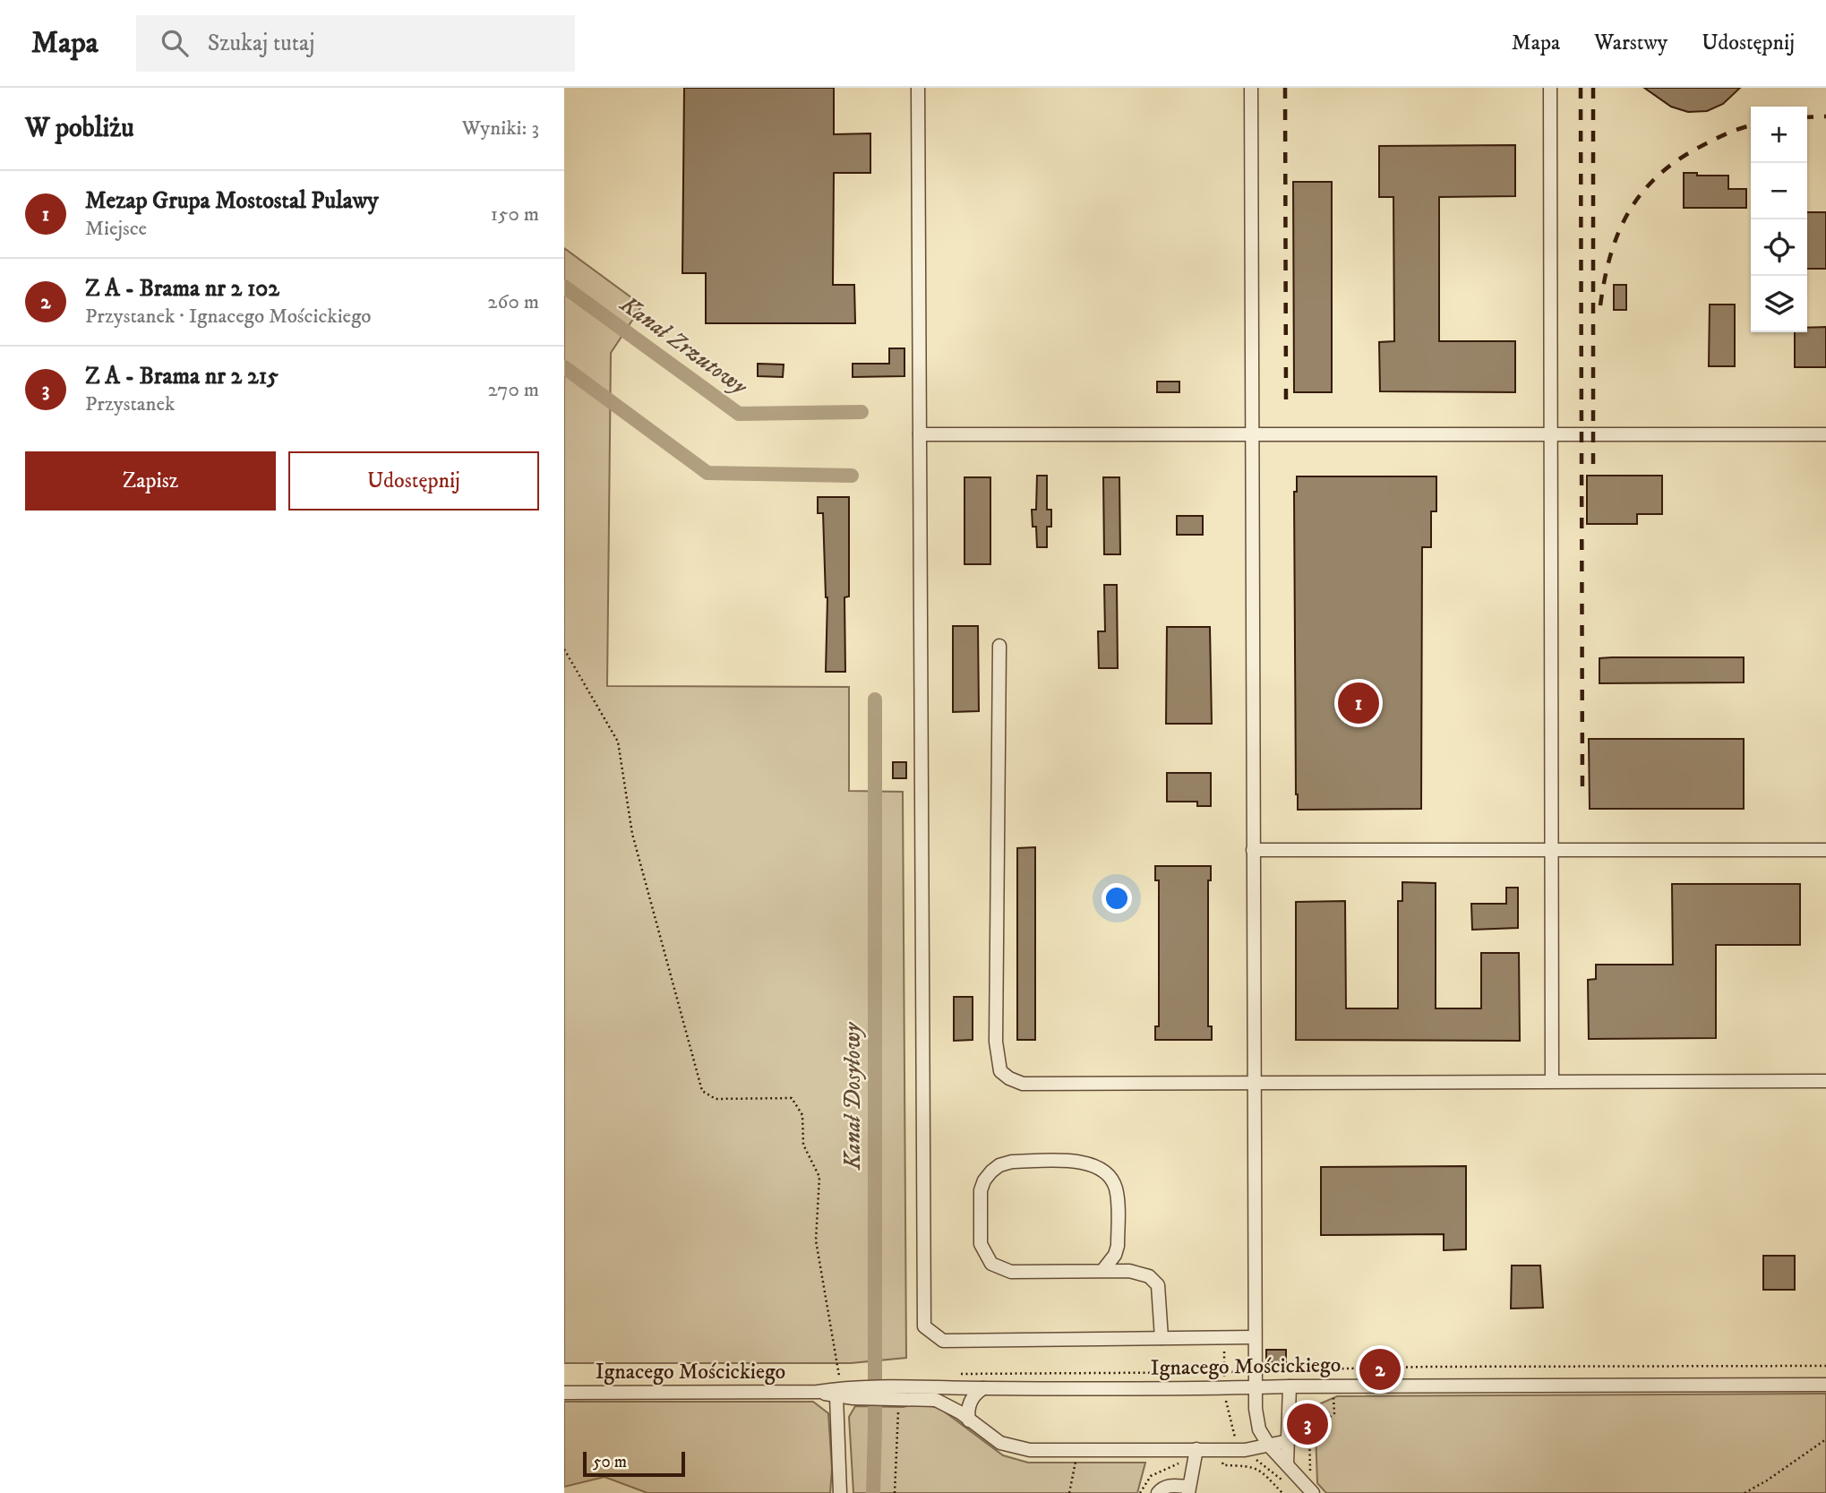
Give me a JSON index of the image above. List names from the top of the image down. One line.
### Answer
{"streets":{"street":["Ignacego Mościckiego"]},"water":["Kanał Zrzutowy","Kanał Dosyłowy"],"scale_bar":"50 m","page":{"header":"Mapa","search":"Szukaj tutaj","nav":["Mapa","Warstwy","Udostępnij"],"heading":["W pobliżu","Wyniki: 3"],"map_buttons":["+","−"],"list":[{"mark":"1","name":"Mezap Grupa Mostostal Pulawy","note":"Miejsce","value":"150 m"},{"mark":"2","name":"Z A - Brama nr 2 102","note":"Przystanek · Ignacego Mościckiego","value":"260 m"},{"mark":"3","name":"Z A - Brama nr 2 215","note":"Przystanek","value":"270 m"}],"buttons":["Zapisz","Udostępnij"],"pins":["1","2","3"],"scale":"50 m"}}
